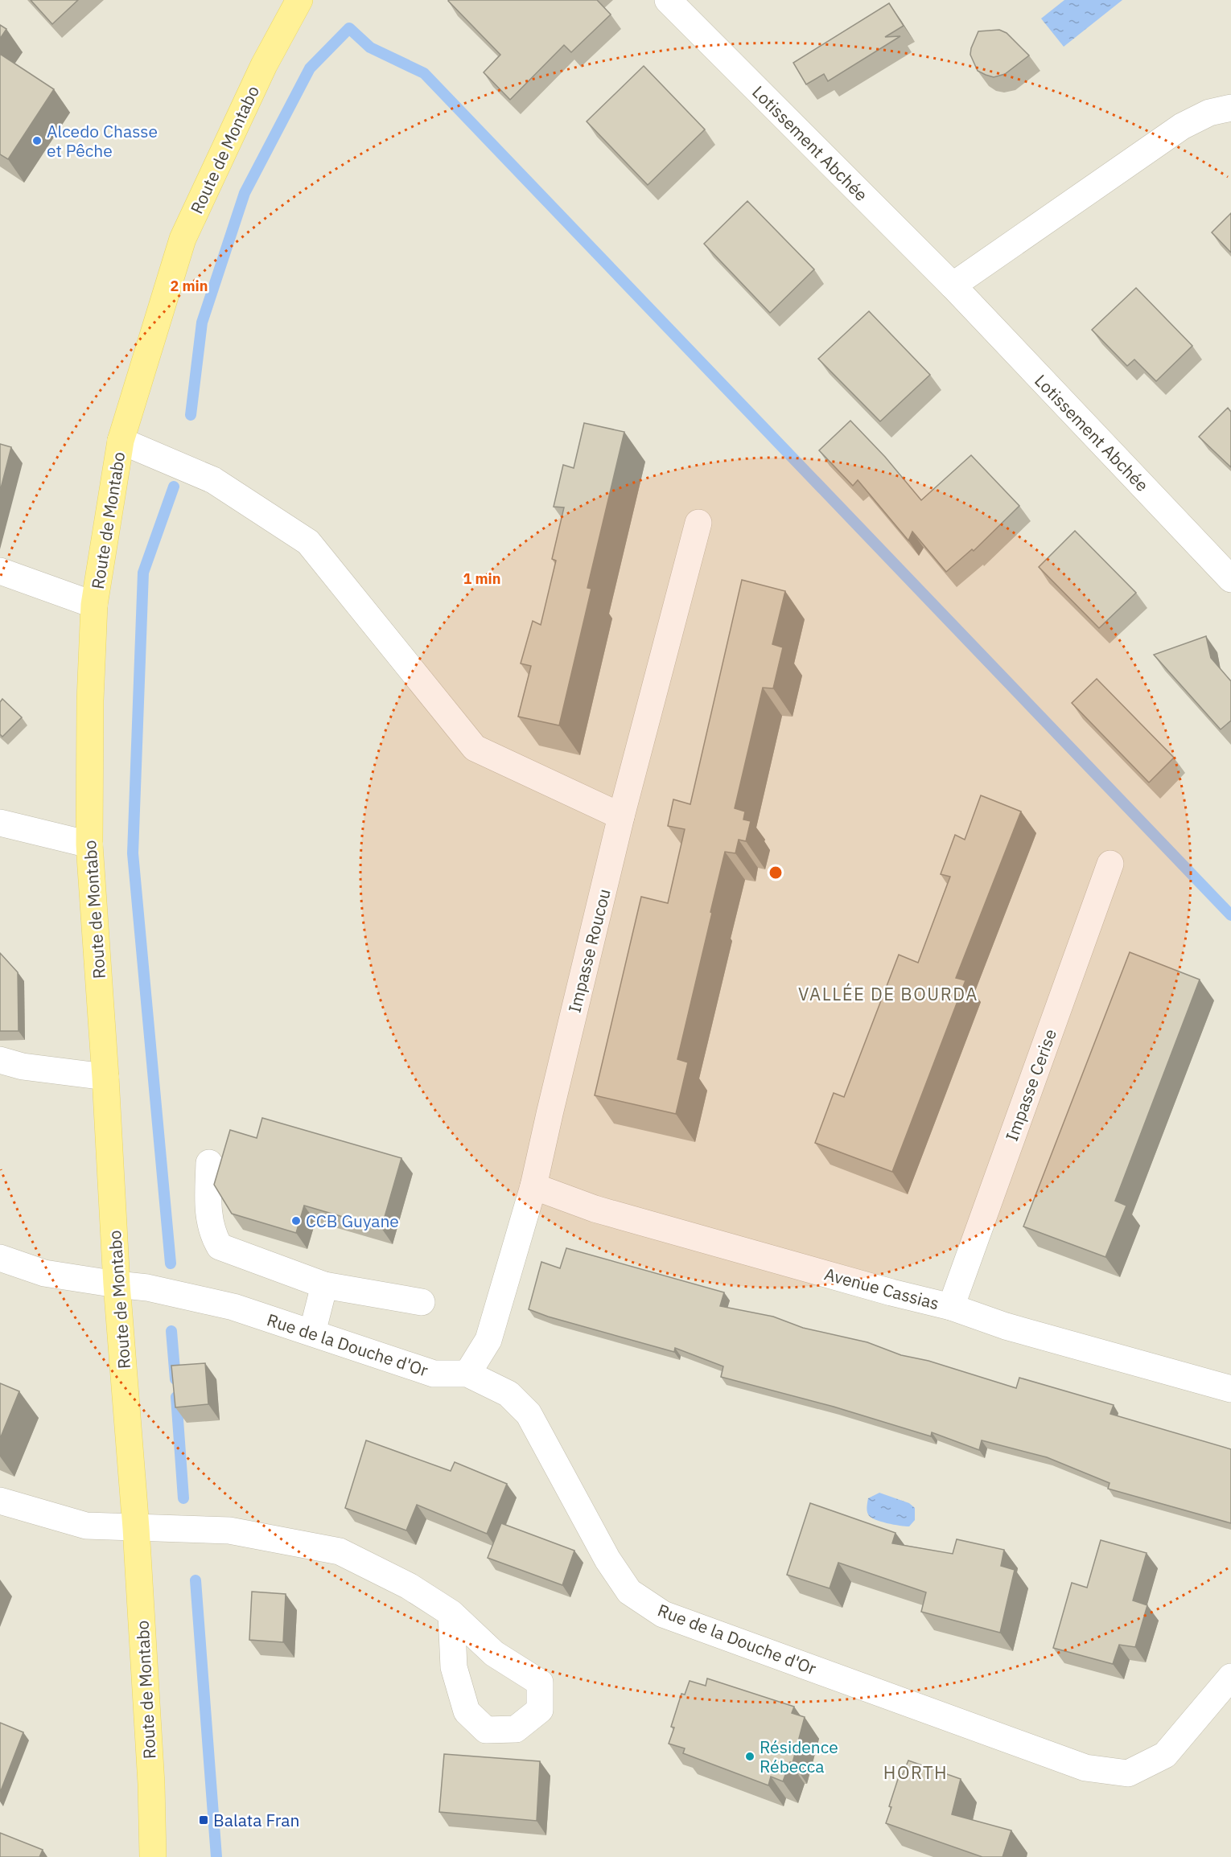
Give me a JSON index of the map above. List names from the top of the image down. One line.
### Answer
{"streets":{"main road":["Route de Montabo"],"street":["Lotissement Abchée","Impasse Roucou","Impasse Cerise","Avenue Cassias","Rue de la Douche d'Or"]},"crossings":[["Route de Montabo","Rue de la Douche d'Or"],["Impasse Roucou","Avenue Cassias"],["Impasse Roucou","Rue de la Douche d'Or"],["Impasse Cerise","Avenue Cassias"]],"districts":["VALLÉE DE BOURDA","HORTH"],"places":{"other":["Alcedo Chasse et Pêche","CCB Guyane","Résidence Rébecca"],"transit":["Balata Fran"]},"rings":["2 min","1 min"]}
